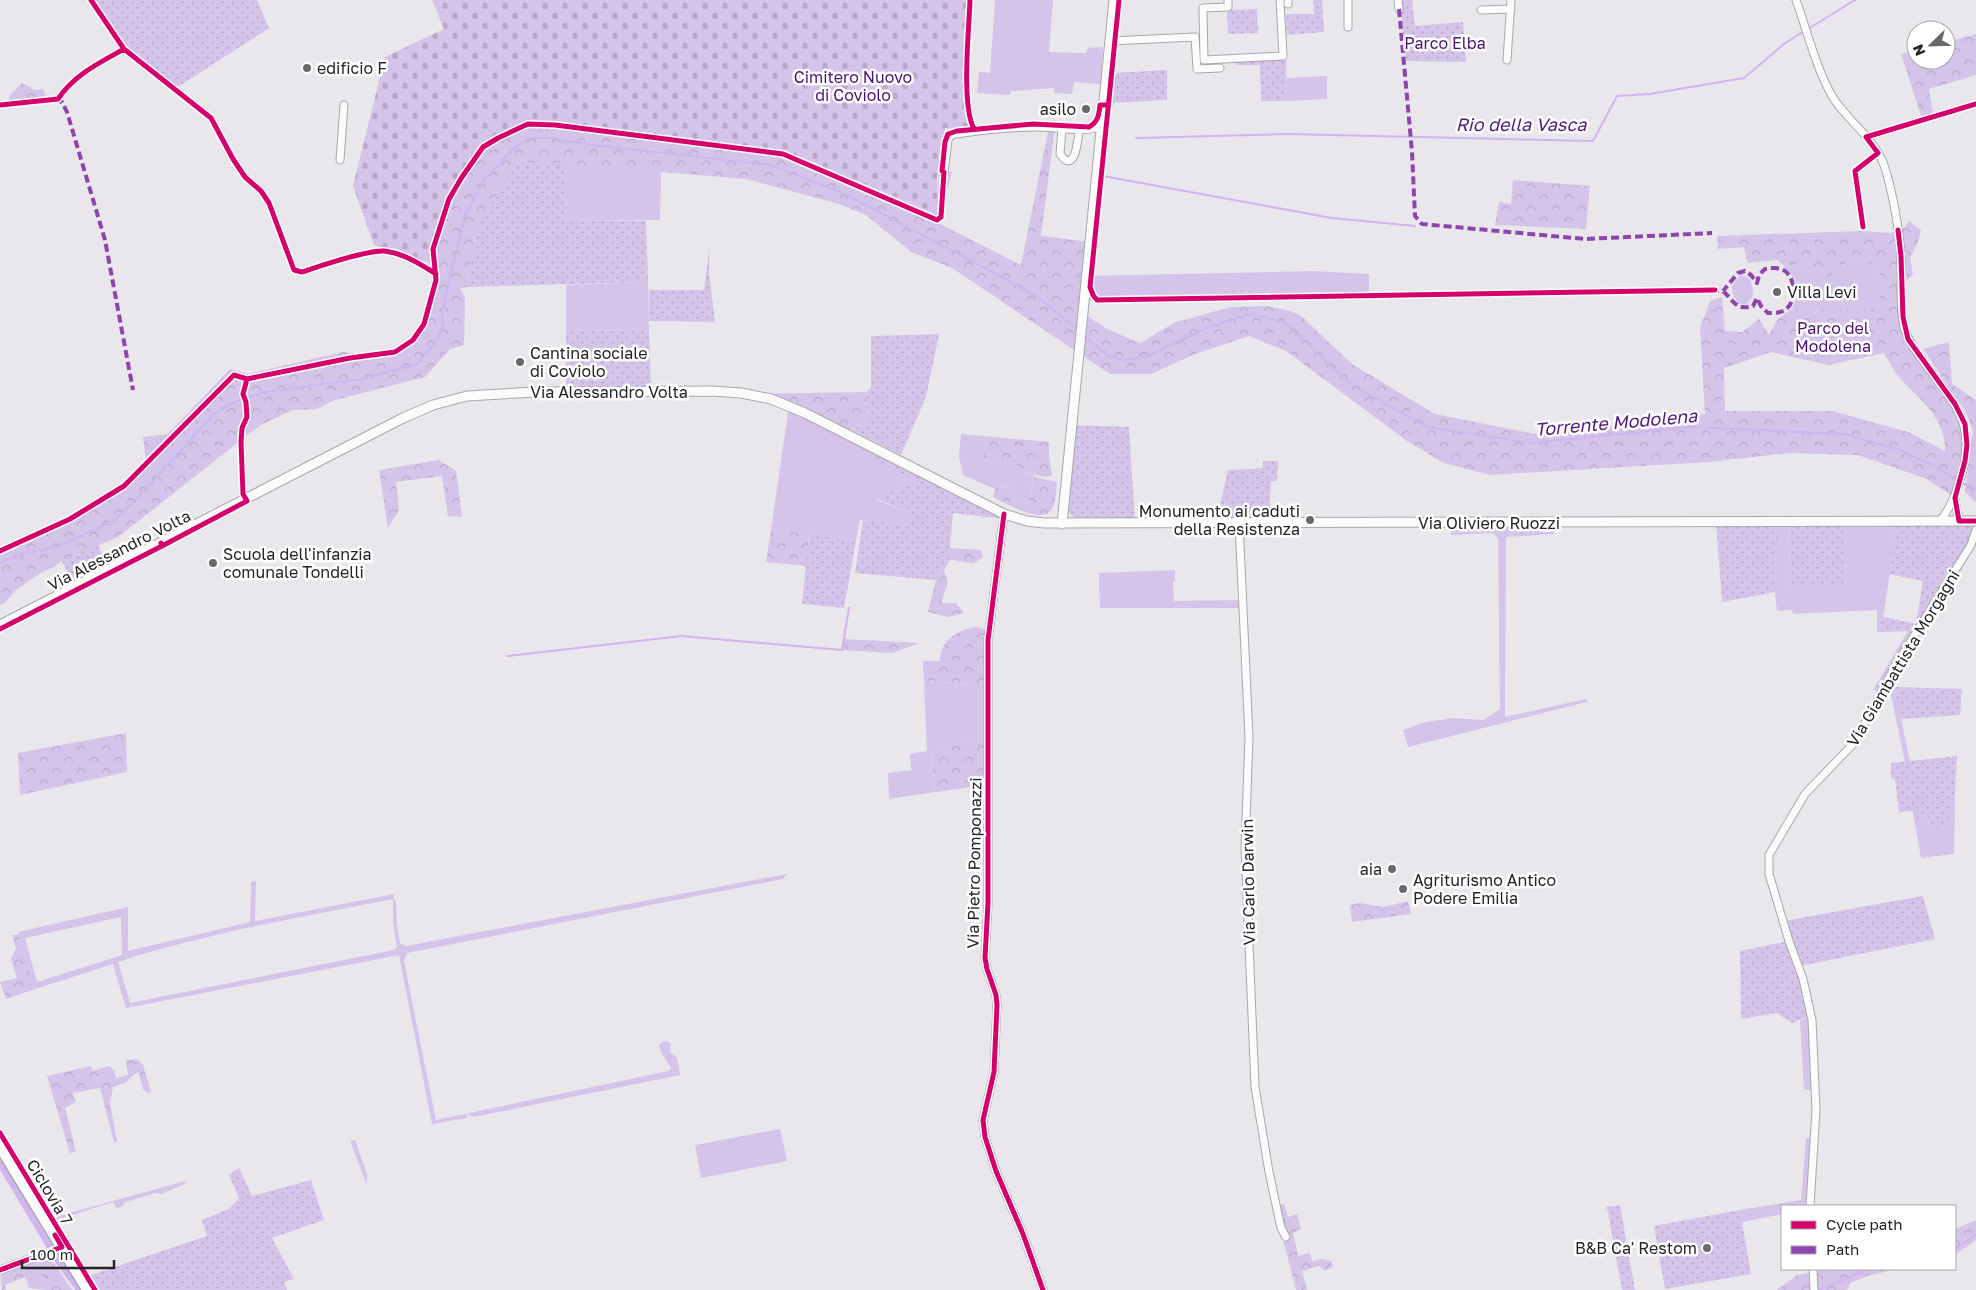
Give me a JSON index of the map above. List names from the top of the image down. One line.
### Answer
{"streets":{"street":["Via Alessandro Volta","Via Oliviero Ruozzi","Via Giambattista Morgagni","Via Pietro Pomponazzi","Via Carlo Darwin"],"cycle path":["Ciclovia 7"]},"crossings":[["Via Alessandro Volta","Via Oliviero Ruozzi"],["Via Alessandro Volta","Via Pietro Pomponazzi"],["Via Oliviero Ruozzi","Via Pietro Pomponazzi"],["Via Oliviero Ruozzi","Via Carlo Darwin"]],"water":["Rio della Vasca","Torrente Modolena"],"parks":["Parco Elba","Cimitero Nuovo di Coviolo","Parco del Modolena"],"places":["edificio F","asilo","Villa Levi","Cantina sociale di Coviolo","Monumento ai caduti della Resistenza","Scuola dell'infanzia comunale Tondelli","aia","Agriturismo Antico Podere Emilia","B&B Ca' Restom"],"legend":["Cycle path","Path"],"scale_bar":"100 m","north":"bottom left"}
